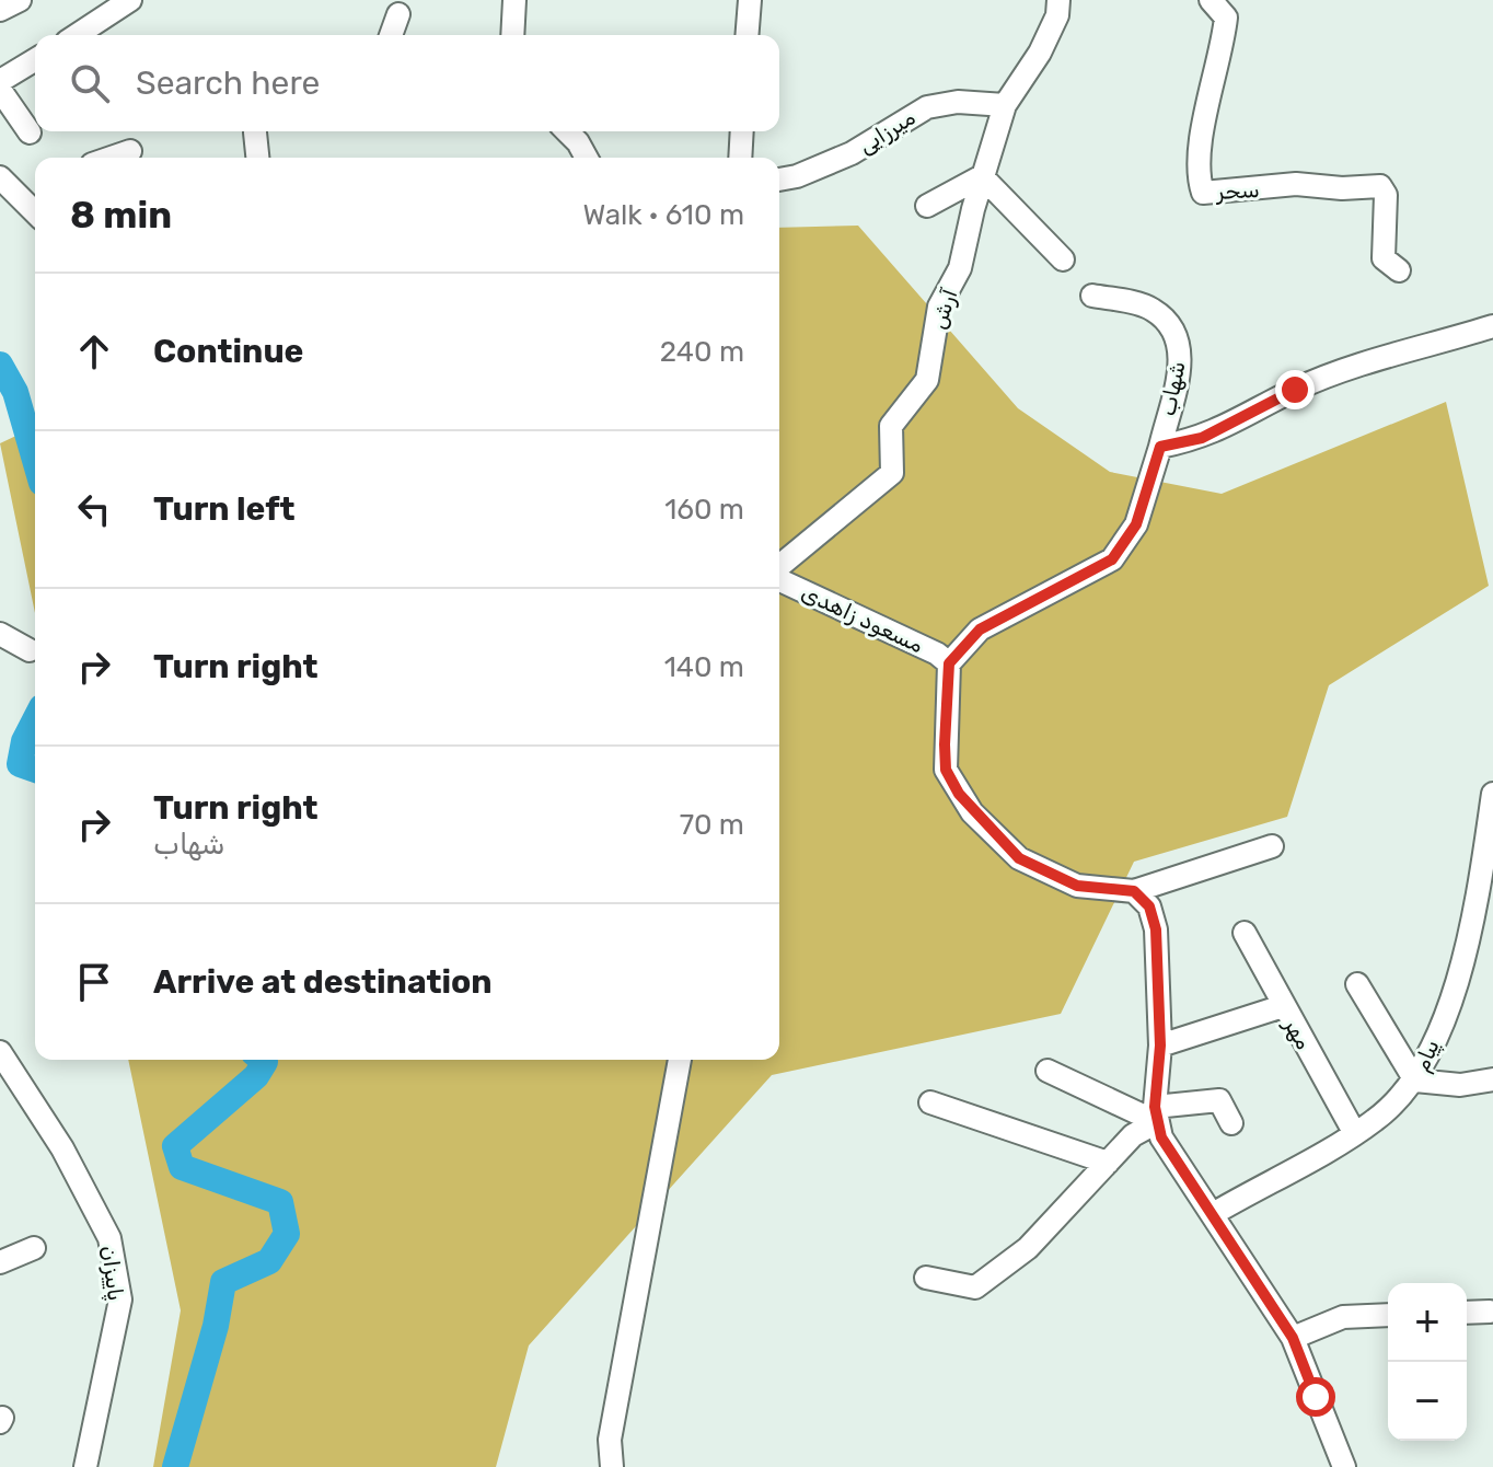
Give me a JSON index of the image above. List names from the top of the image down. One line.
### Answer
{"streets":{"street":["میرزایی","سحر","آرش","شهاب","مسعود زاهدی","مهر","پیام","پاییزان"]},"crossings":[["میرزایی","آرش"],["مهر","پیام"]],"page":{"search":"Search here","heading":["8 min","Walk · 610 m"],"list":[["Continue","240 m"],["Turn left","160 m"],["Turn right","140 m"],["Turn right","شهاب","70 m"],"Arrive at destination"],"map_buttons":["+","−"]}}
